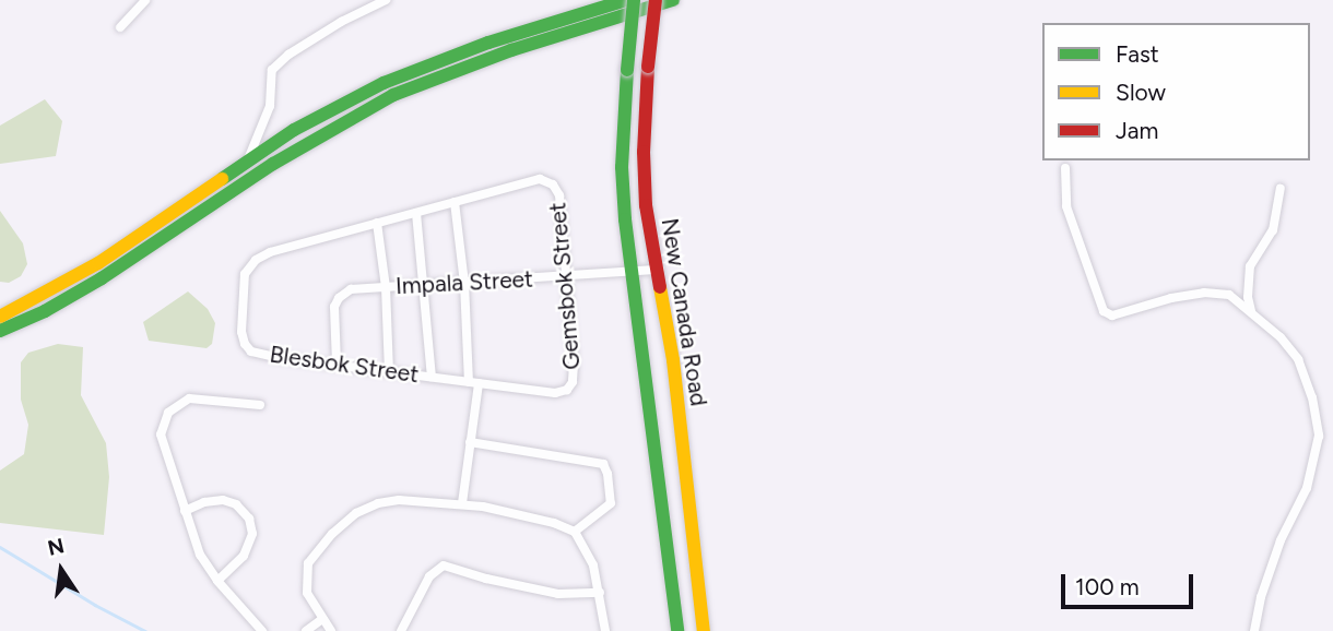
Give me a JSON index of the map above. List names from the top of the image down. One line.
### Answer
{"streets":{"main road":["New Canada Road"],"street":["Impala Street","Gemsbok Street","Blesbok Street"]},"crossings":[["Impala Street","Gemsbok Street"],["Impala Street","New Canada Road"],["Impala Street","Blesbok Street"],["Gemsbok Street","Blesbok Street"]],"legend":["Fast","Slow","Jam"],"scale_bar":"100 m","north":"top"}
